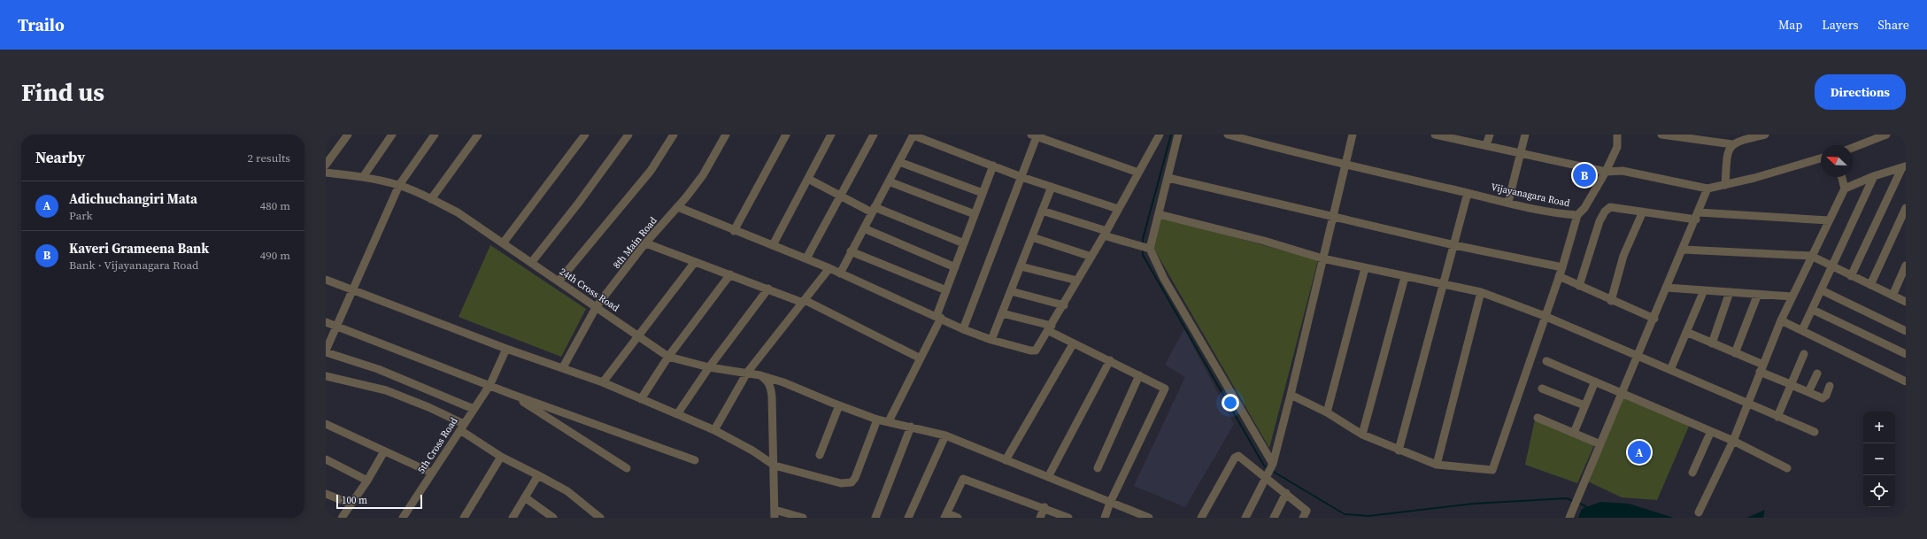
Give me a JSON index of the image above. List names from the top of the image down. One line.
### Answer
{"streets":{"street":["Vijayanagara Road","8th Main Road","24th Cross Road","5th Cross Road"]},"crossings":[["8th Main Road","24th Cross Road"]],"scale_bar":"100 m","north":"top left","page":{"header":"Trailo","nav":["Map","Layers","Share"],"buttons":"Directions","title":"Find us","heading":["Nearby","2 results"],"pins":["B","A"],"list":[{"mark":"A","name":"Adichuchangiri Mata","note":"Park","value":"480 m"},{"mark":"B","name":"Kaveri Grameena Bank","note":"Bank · Vijayanagara Road","value":"490 m"}],"map_buttons":["+","−"],"scale":"100 m"}}
